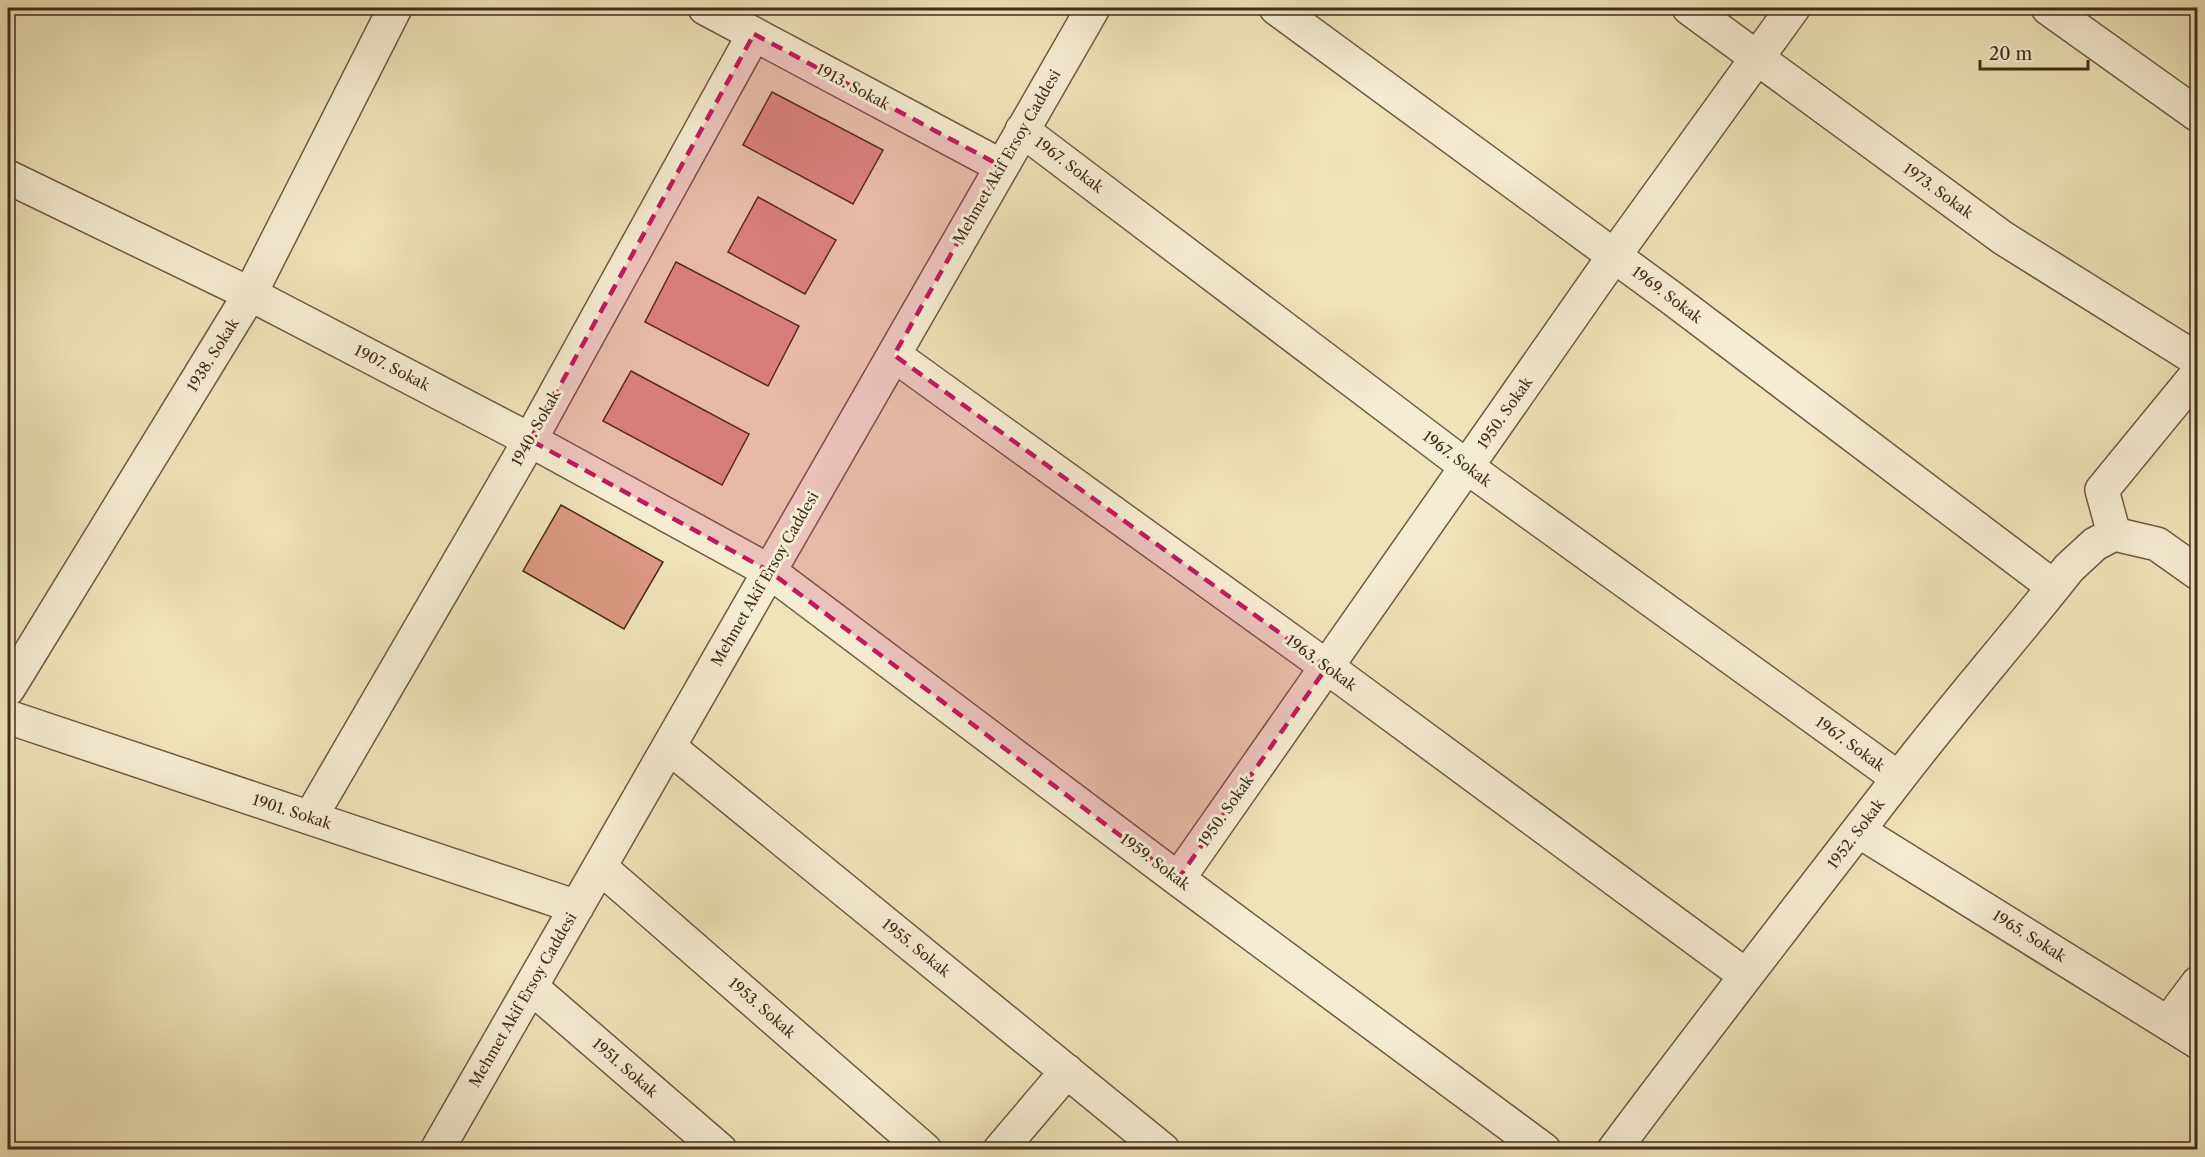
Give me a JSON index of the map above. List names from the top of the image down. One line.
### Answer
{"streets":{"street":["1913. Sokak","Mehmet Akif Ersoy Caddesi","1967. Sokak","1973. Sokak","1969. Sokak","1938. Sokak","1907. Sokak","1950. Sokak","1940. Sokak","1963. Sokak","1901. Sokak","1952. Sokak","1959. Sokak","1965. Sokak","1955. Sokak","1953. Sokak","1951. Sokak"]},"crossings":[["1913. Sokak","Mehmet Akif Ersoy Caddesi"],["1913. Sokak","1940. Sokak"],["Mehmet Akif Ersoy Caddesi","1967. Sokak"],["Mehmet Akif Ersoy Caddesi","1907. Sokak"],["Mehmet Akif Ersoy Caddesi","1963. Sokak"],["Mehmet Akif Ersoy Caddesi","1901. Sokak"],["Mehmet Akif Ersoy Caddesi","1959. Sokak"],["Mehmet Akif Ersoy Caddesi","1955. Sokak"],["Mehmet Akif Ersoy Caddesi","1953. Sokak"],["Mehmet Akif Ersoy Caddesi","1951. Sokak"],["1967. Sokak","1950. Sokak"],["1967. Sokak","1952. Sokak"],["1973. Sokak","1950. Sokak"],["1969. Sokak","1950. Sokak"],["1969. Sokak","1952. Sokak"],["1938. Sokak","1907. Sokak"],["1907. Sokak","1940. Sokak"],["1907. Sokak","1959. Sokak"],["1950. Sokak","1963. Sokak"],["1950. Sokak","1959. Sokak"],["1940. Sokak","1901. Sokak"],["1963. Sokak","1952. Sokak"],["1952. Sokak","1965. Sokak"]],"scale_bar":"20 m"}
